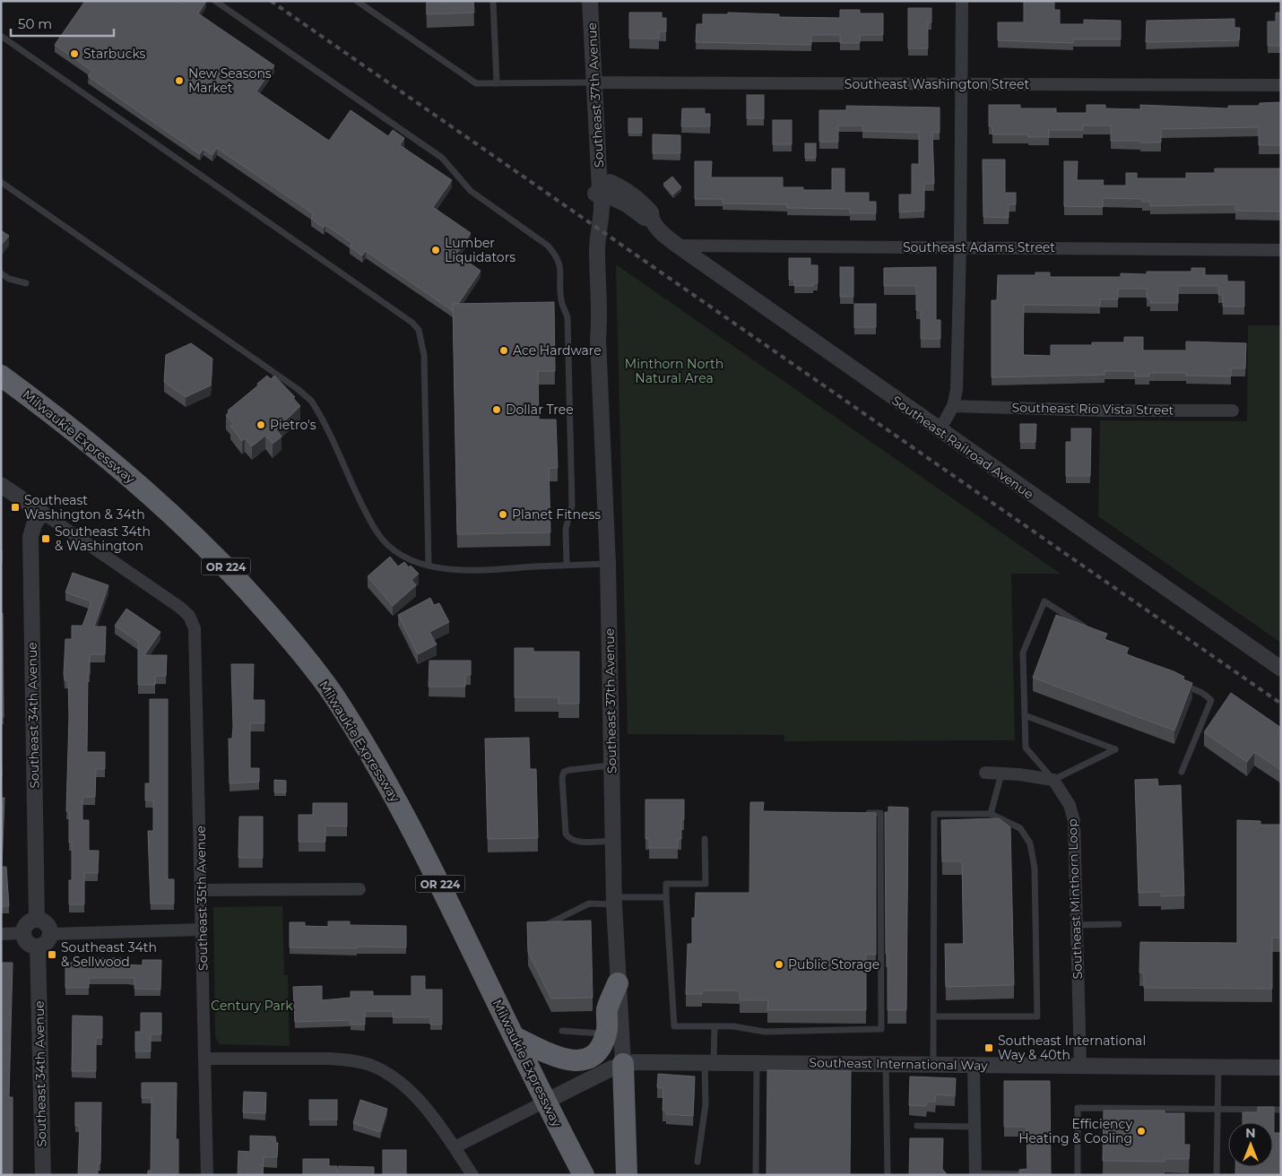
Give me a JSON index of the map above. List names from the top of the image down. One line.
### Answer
{"streets":{"highway":["Milwaukie Expressway","OR 224"],"street":["Southeast Washington Street","Southeast 37th Avenue","Southeast Adams Street","Southeast Rio Vista Street","Southeast Railroad Avenue","Southeast 34th Avenue","Southeast 35th Avenue","Southeast Minthorn Loop","Southeast International Way"]},"crossings":[["Southeast Washington Street","Southeast 37th Avenue"],["Southeast 37th Avenue","Southeast Railroad Avenue"],["Southeast 37th Avenue","Southeast International Way"],["Southeast Adams Street","Southeast Railroad Avenue"],["Southeast 34th Avenue","Southeast 35th Avenue"],["Southeast Minthorn Loop","Southeast International Way"]],"parks":["Minthorn North Natural Area","Century Park"],"places":{"other":["Starbucks","New Seasons Market","Lumber Liquidators","Ace Hardware","Dollar Tree","Pietro's","Planet Fitness","Public Storage","Efficiency Heating & Cooling"],"transit":["Southeast Washington & 34th","Southeast 34th & Washington","Southeast 34th & Sellwood","Southeast International Way & 40th"]},"scale_bar":"50 m","north":"top"}
